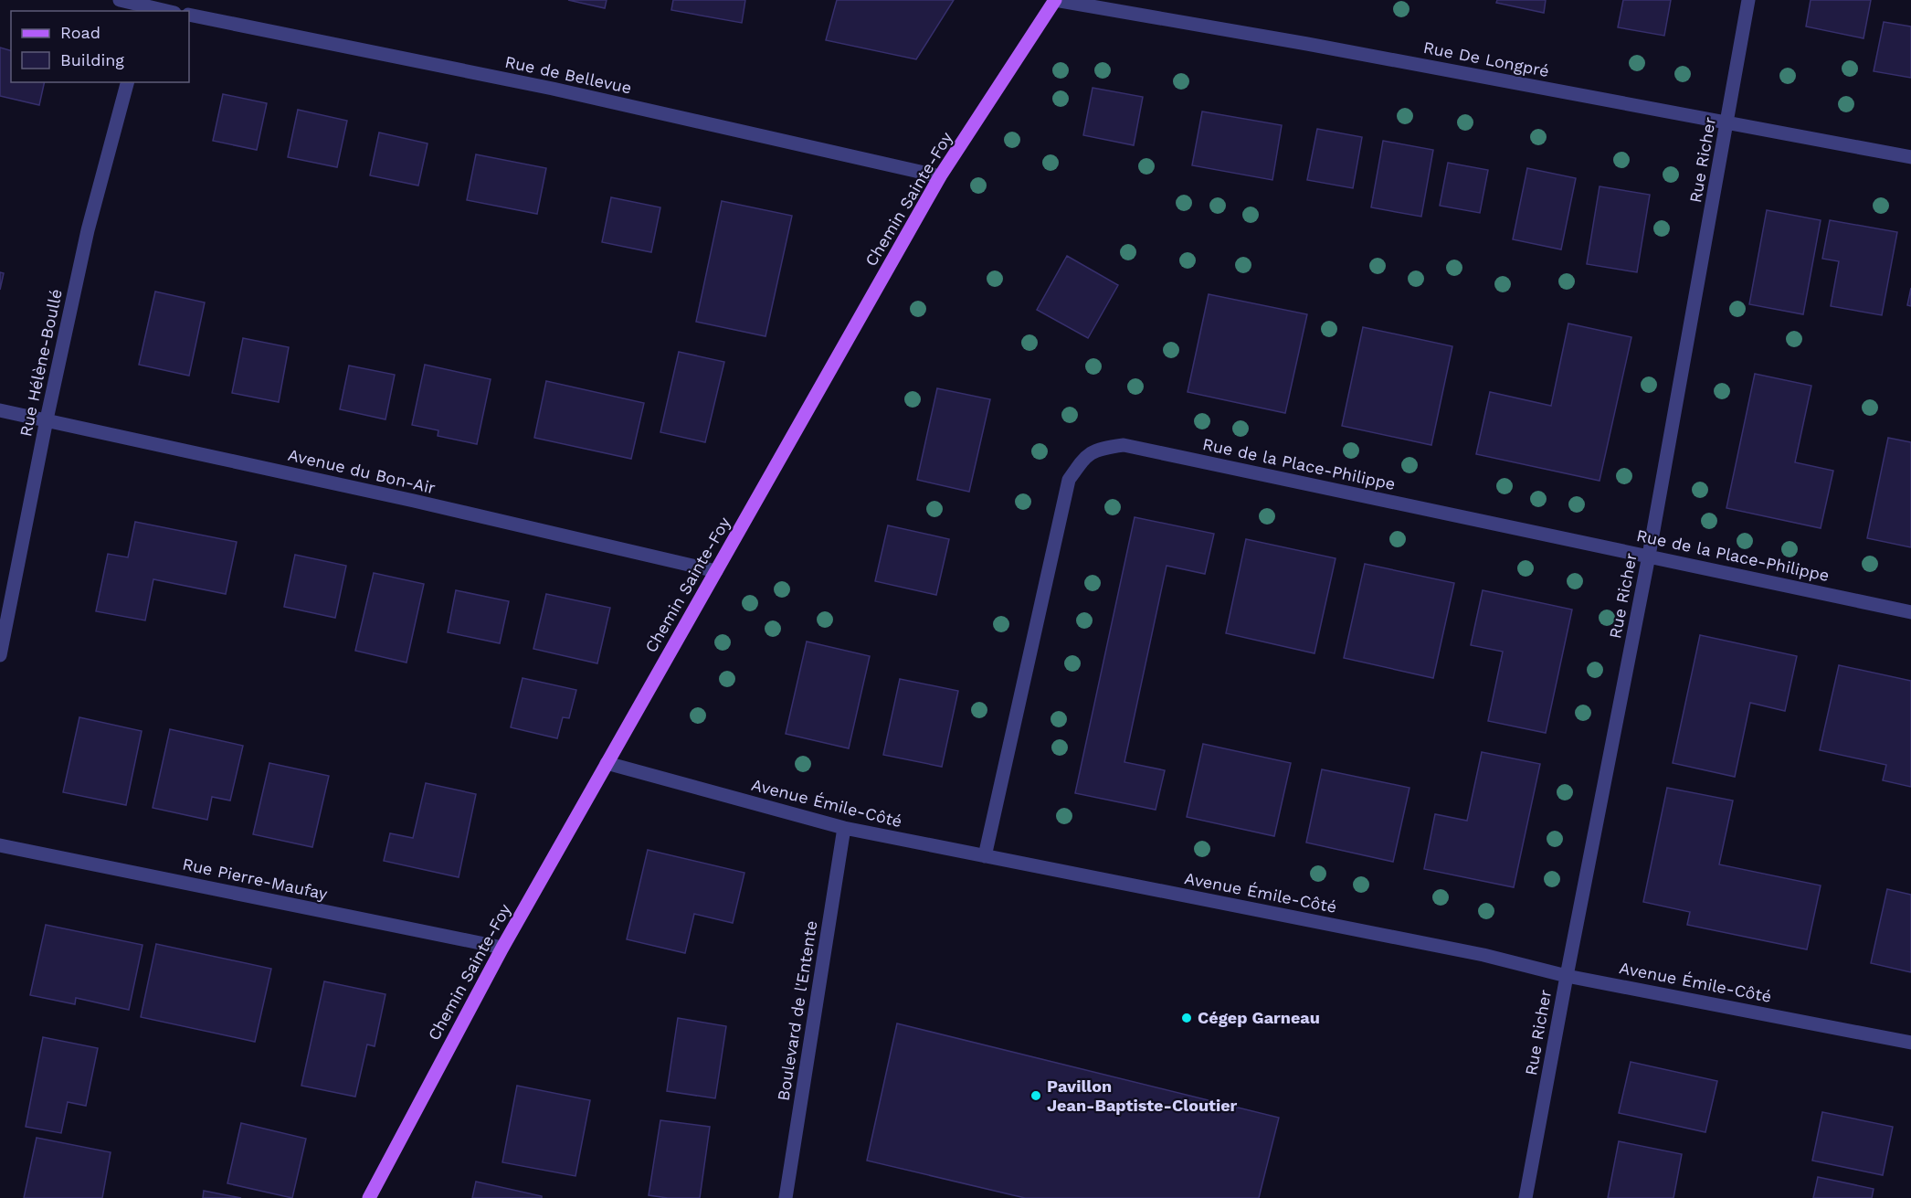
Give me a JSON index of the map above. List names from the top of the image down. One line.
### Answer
{"streets":{"main road":["Chemin Sainte-Foy"],"street":["Rue De Longpré","Rue de Bellevue","Rue Richer","Rue Hélène-Boullé","Rue de la Place-Philippe","Avenue du Bon-Air","Avenue Émile-Côté","Rue Pierre-Maufay","Boulevard de l'Entente"]},"crossings":[["Rue De Longpré","Rue Richer"],["Rue De Longpré","Chemin Sainte-Foy"],["Rue de Bellevue","Chemin Sainte-Foy"],["Rue Richer","Rue de la Place-Philippe"],["Rue Richer","Avenue Émile-Côté"],["Chemin Sainte-Foy","Avenue du Bon-Air"],["Chemin Sainte-Foy","Avenue Émile-Côté"],["Chemin Sainte-Foy","Rue Pierre-Maufay"],["Rue Hélène-Boullé","Avenue du Bon-Air"],["Rue de la Place-Philippe","Avenue Émile-Côté"],["Avenue Émile-Côté","Boulevard de l'Entente"]],"places":["Cégep Garneau","Pavillon Jean-Baptiste-Cloutier"],"legend":["Road","Building"]}
